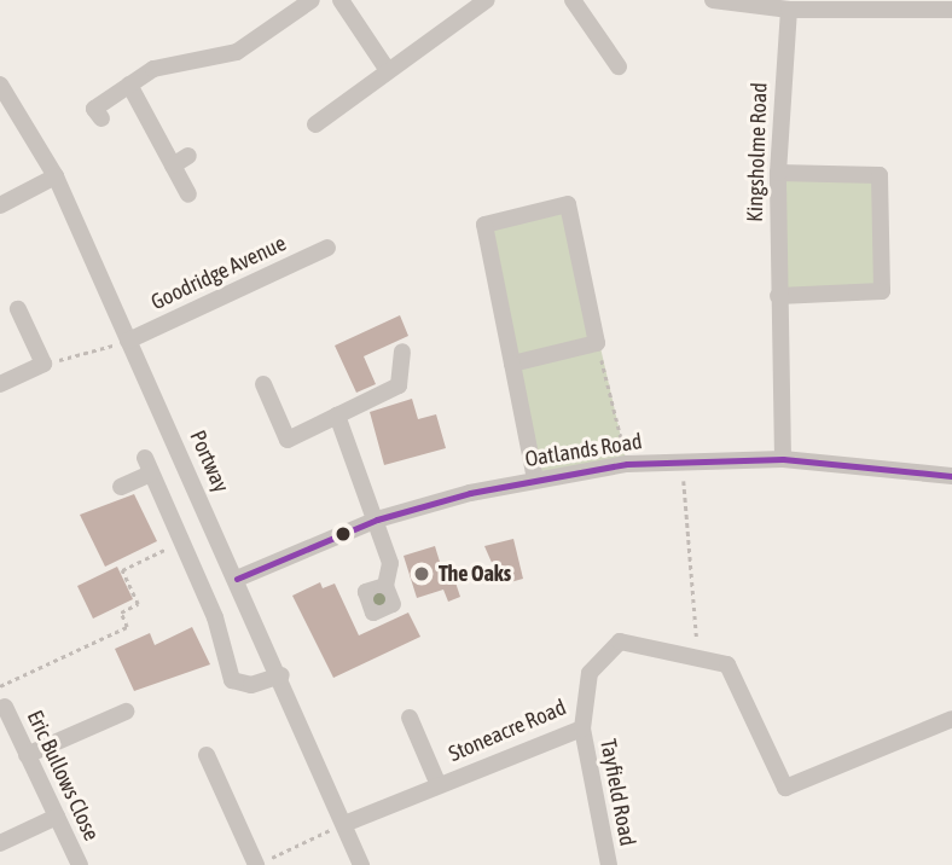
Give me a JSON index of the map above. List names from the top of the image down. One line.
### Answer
{"streets":{"street":["Kingsholme Road","Goodridge Avenue","Oatlands Road","Portway","Stoneacre Road","Eric Bullows Close","Tayfield Road"]},"crossings":[["Kingsholme Road","Oatlands Road"],["Goodridge Avenue","Portway"],["Oatlands Road","Portway"],["Portway","Stoneacre Road"],["Stoneacre Road","Tayfield Road"]],"places":["The Oaks"]}
